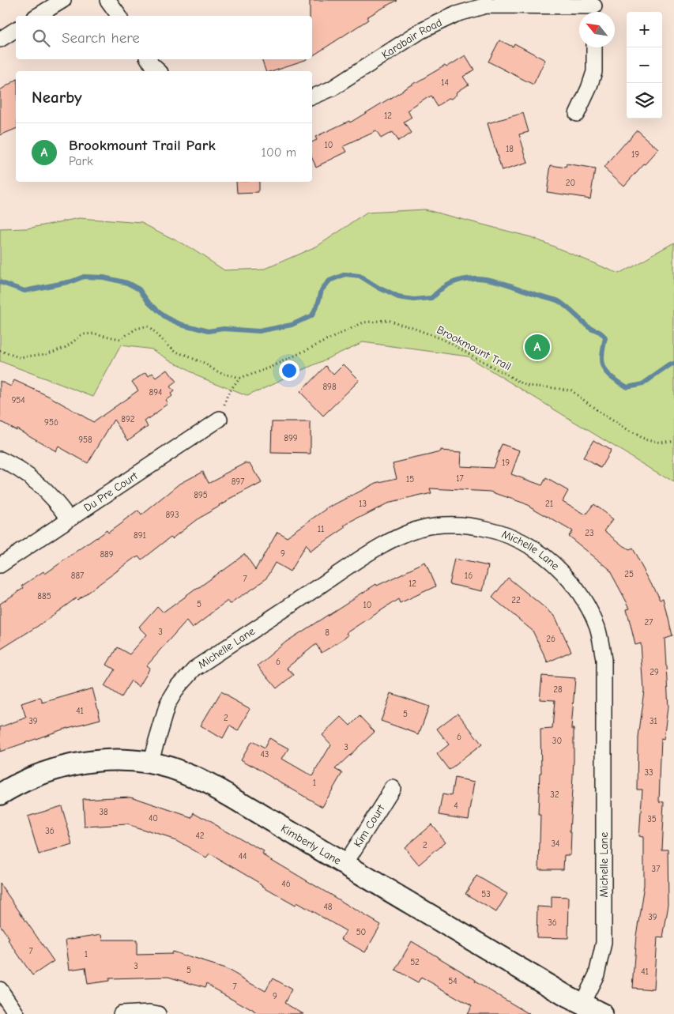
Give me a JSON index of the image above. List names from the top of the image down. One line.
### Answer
{"streets":{"street":["Karabair Road","Du Pre Court","Michelle Lane","Kim Court","Kimberly Lane"],"path":["Brookmount Trail"]},"crossings":[["Michelle Lane","Kimberly Lane"],["Kim Court","Kimberly Lane"]],"house_numbers":["14","12","10","18","19","20","898","894","954","892","956","899","958","19","17","15","897","895","13","21","893","11","23","891","9","889","25","887","16","7","12","885","22","5","10","27","3","8","26","6","29","28","41","5","2","39","31","6","30","3","43","33","1","32","4","38","40","35","36","42","34","2","44","37","46","53","48","39","36","50","7","1","52","3","5","41","54","7","9"],"north":"top left","page":{"map_buttons":["+","−"],"search":"Search here","heading":"Nearby","list":[{"mark":"A","name":"Brookmount Trail Park","note":"Park","value":"100 m"}],"pins":"A"}}
